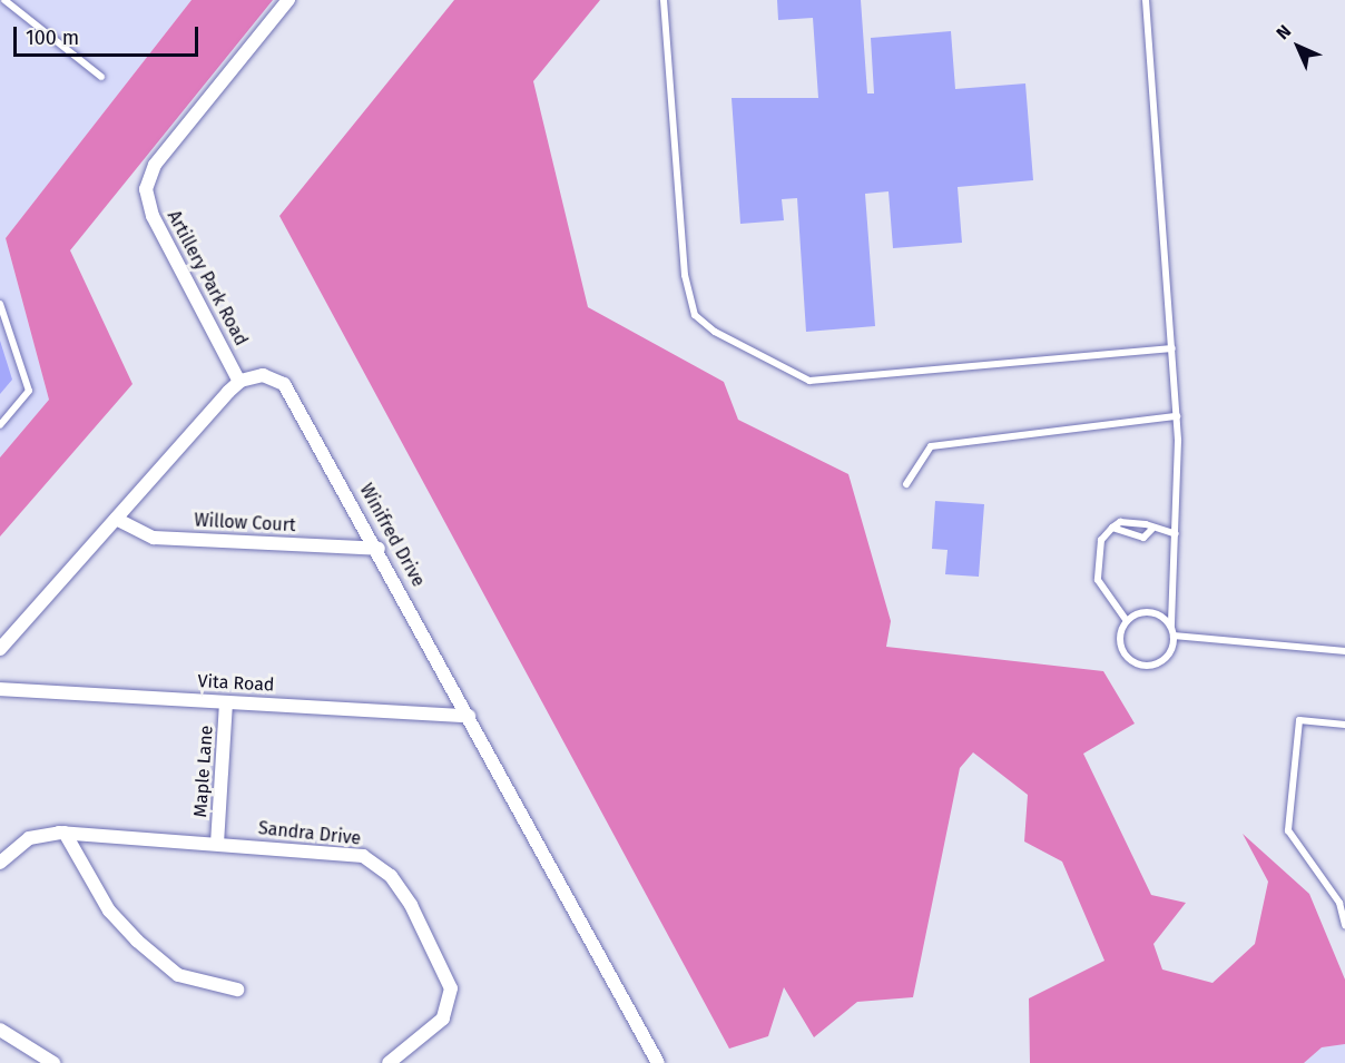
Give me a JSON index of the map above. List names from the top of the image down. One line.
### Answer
{"streets":{"street":["Artillery Park Road","Willow Court","Winifred Drive","Vita Road","Maple Lane","Sandra Drive"]},"crossings":[["Artillery Park Road","Winifred Drive"],["Willow Court","Winifred Drive"],["Winifred Drive","Vita Road"],["Vita Road","Maple Lane"],["Maple Lane","Sandra Drive"]],"scale_bar":"100 m","north":"top left"}
